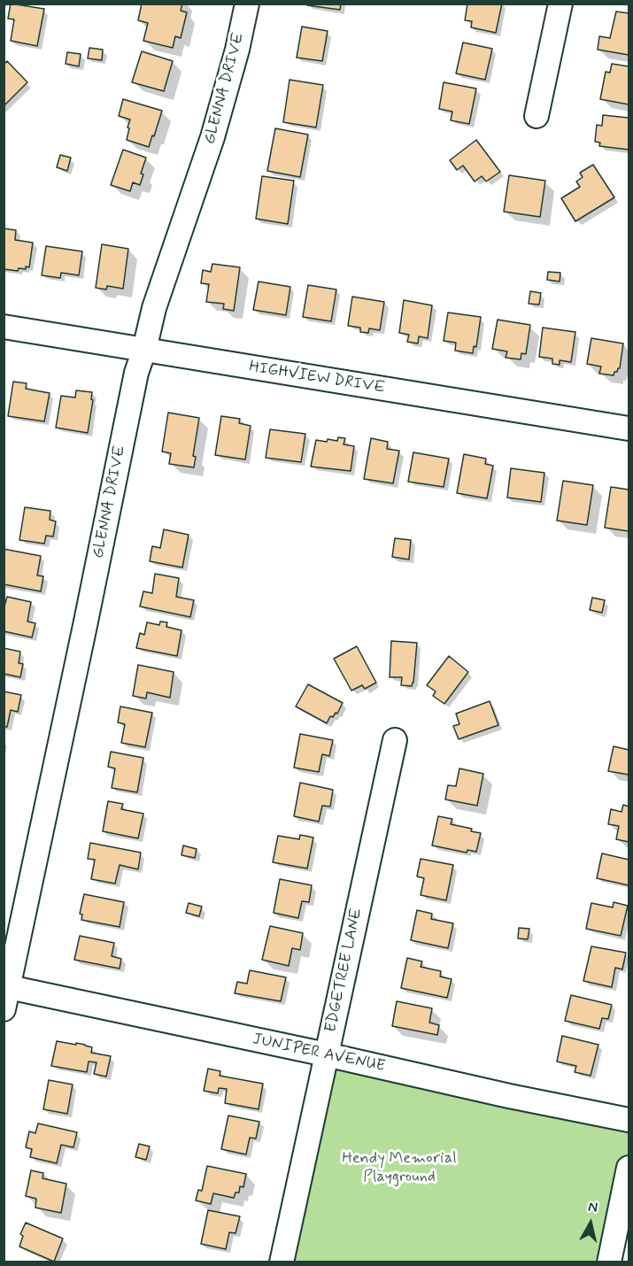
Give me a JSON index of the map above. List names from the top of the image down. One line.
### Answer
{"streets":{"street":["GLENNA DRIVE","HIGHVIEW DRIVE","EDGETREE LANE","JUNIPER AVENUE"]},"crossings":[["GLENNA DRIVE","HIGHVIEW DRIVE"],["GLENNA DRIVE","JUNIPER AVENUE"],["EDGETREE LANE","JUNIPER AVENUE"]],"parks":["Hendy Memorial Playground"],"north":"top"}
